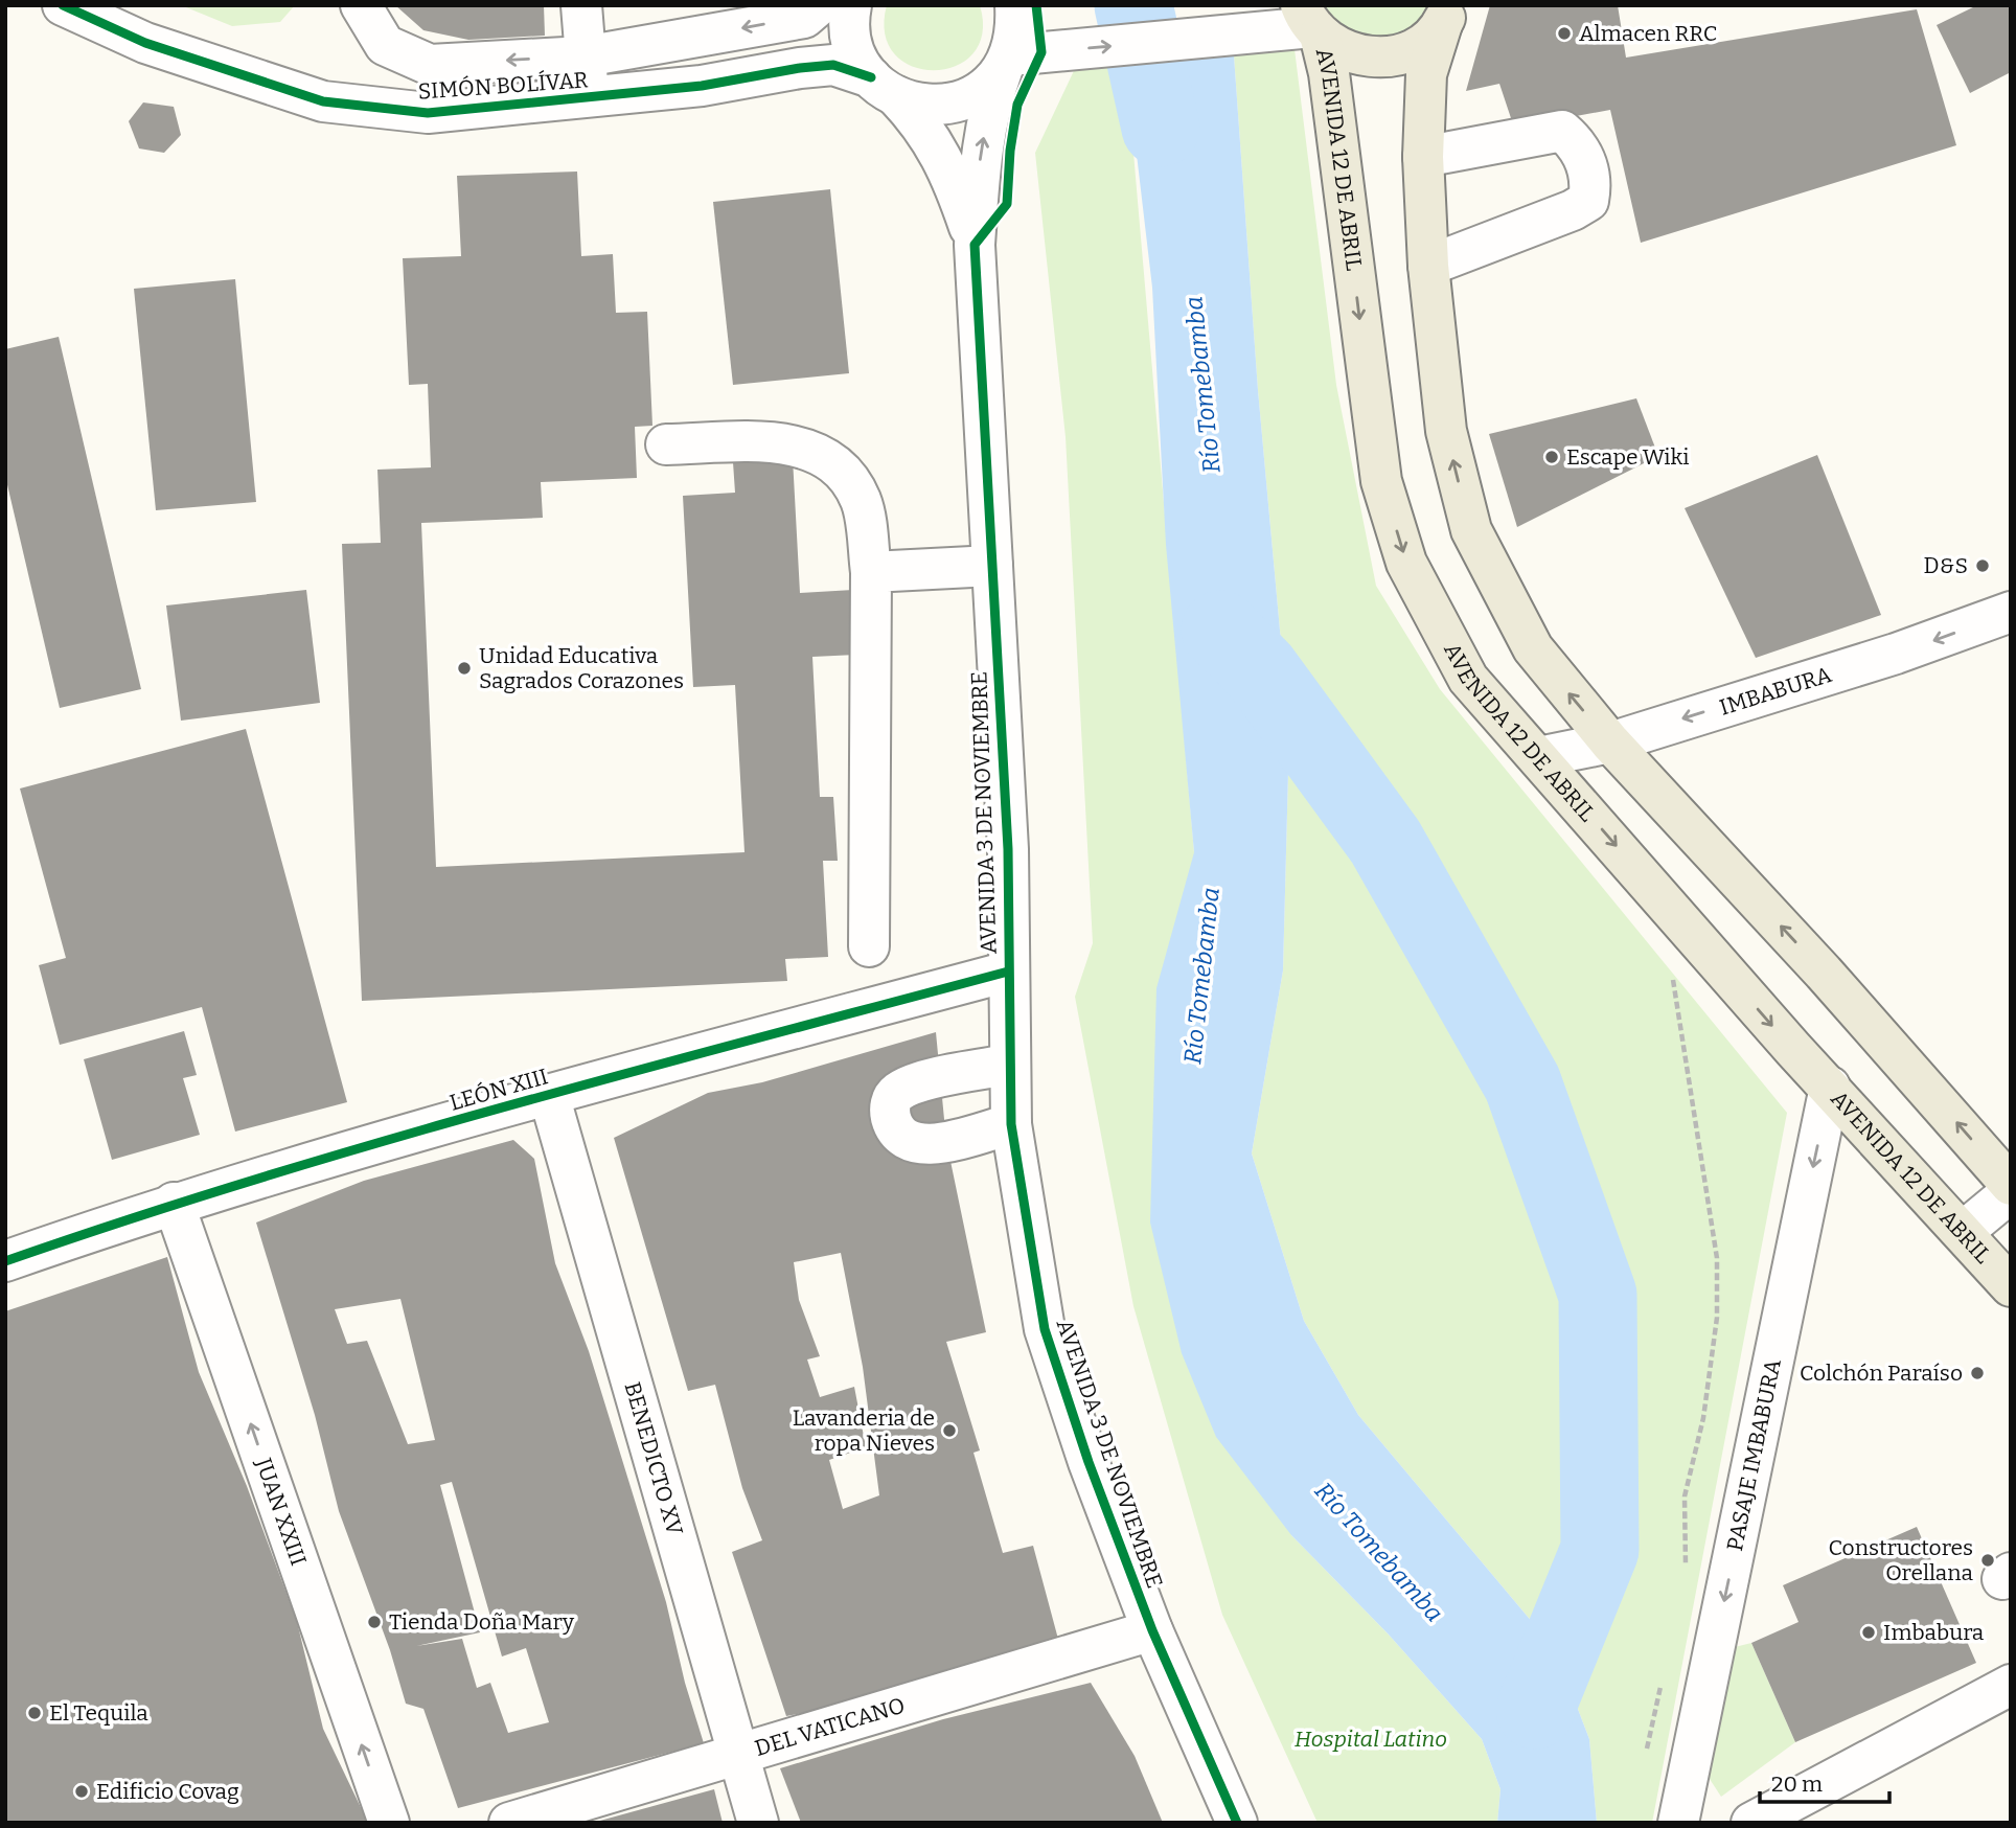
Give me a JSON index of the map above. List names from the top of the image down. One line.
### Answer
{"streets":{"main road":["AVENIDA 12 DE ABRIL"],"street":["SIMÓN BOLÍVAR","IMBABURA","AVENIDA 3 DE NOVIEMBRE","LEÓN XIII","PASAJE IMBABURA","BENEDICTO XV","JUAN XXIII","DEL VATICANO"]},"crossings":[["SIMÓN BOLÍVAR","AVENIDA 3 DE NOVIEMBRE"],["AVENIDA 12 DE ABRIL","IMBABURA"],["AVENIDA 12 DE ABRIL","PASAJE IMBABURA"],["AVENIDA 3 DE NOVIEMBRE","LEÓN XIII"],["AVENIDA 3 DE NOVIEMBRE","DEL VATICANO"],["LEÓN XIII","BENEDICTO XV"],["LEÓN XIII","JUAN XXIII"],["BENEDICTO XV","DEL VATICANO"]],"one_way":["IMBABURA","PASAJE IMBABURA","JUAN XXIII"],"water":["Río Tomebamba"],"parks":["Hospital Latino"],"places":["Almacen RRC","Escape Wiki","D&S","Unidad Educativa Sagrados Corazones","Colchón Paraíso","Lavanderia de ropa Nieves","Constructores Orellana","Tienda Doña Mary","Imbabura","El Tequila","Edificio Covag"],"scale_bar":"20 m"}
